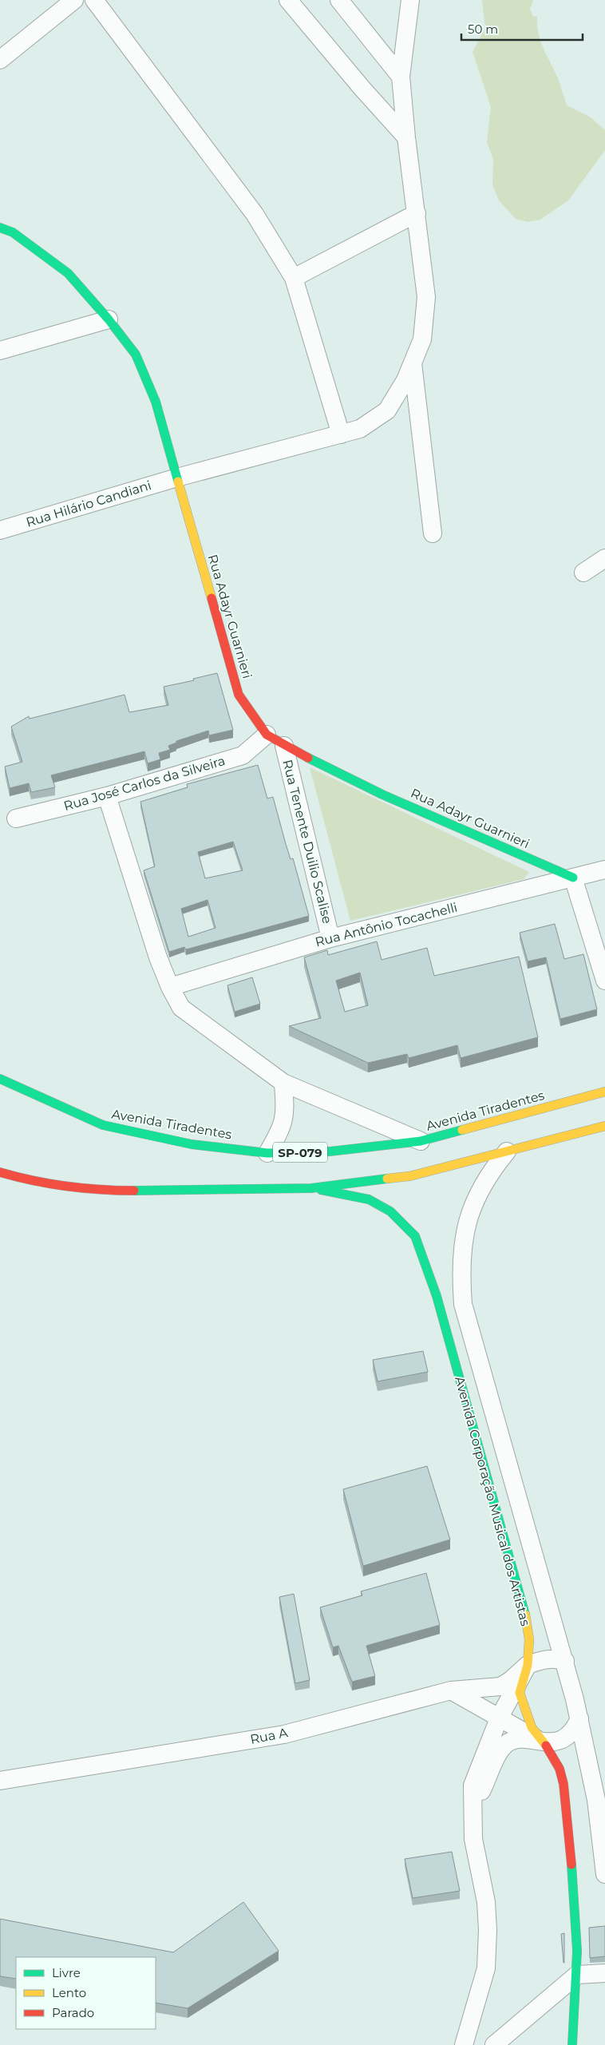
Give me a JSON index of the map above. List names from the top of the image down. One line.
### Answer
{"streets":{"street":["Rua Hilário Candiani","Rua Adayr Guarnieri","Rua José Carlos da Silveira","Rua Tenente Duilio Scalise","Rua Antônio Tocachelli","Avenida Tiradentes","SP-079","Avenida Corporação Musical dos Artistas","Rua A"]},"crossings":[["Rua Hilário Candiani","Rua Adayr Guarnieri"],["Rua Adayr Guarnieri","Rua José Carlos da Silveira"],["Rua Adayr Guarnieri","Rua Tenente Duilio Scalise"],["Rua Adayr Guarnieri","Rua Antônio Tocachelli"],["Rua Tenente Duilio Scalise","Rua Antônio Tocachelli"],["Avenida Corporação Musical dos Artistas","Rua A"]],"legend":["Livre","Lento","Parado"],"scale_bar":"50 m"}
